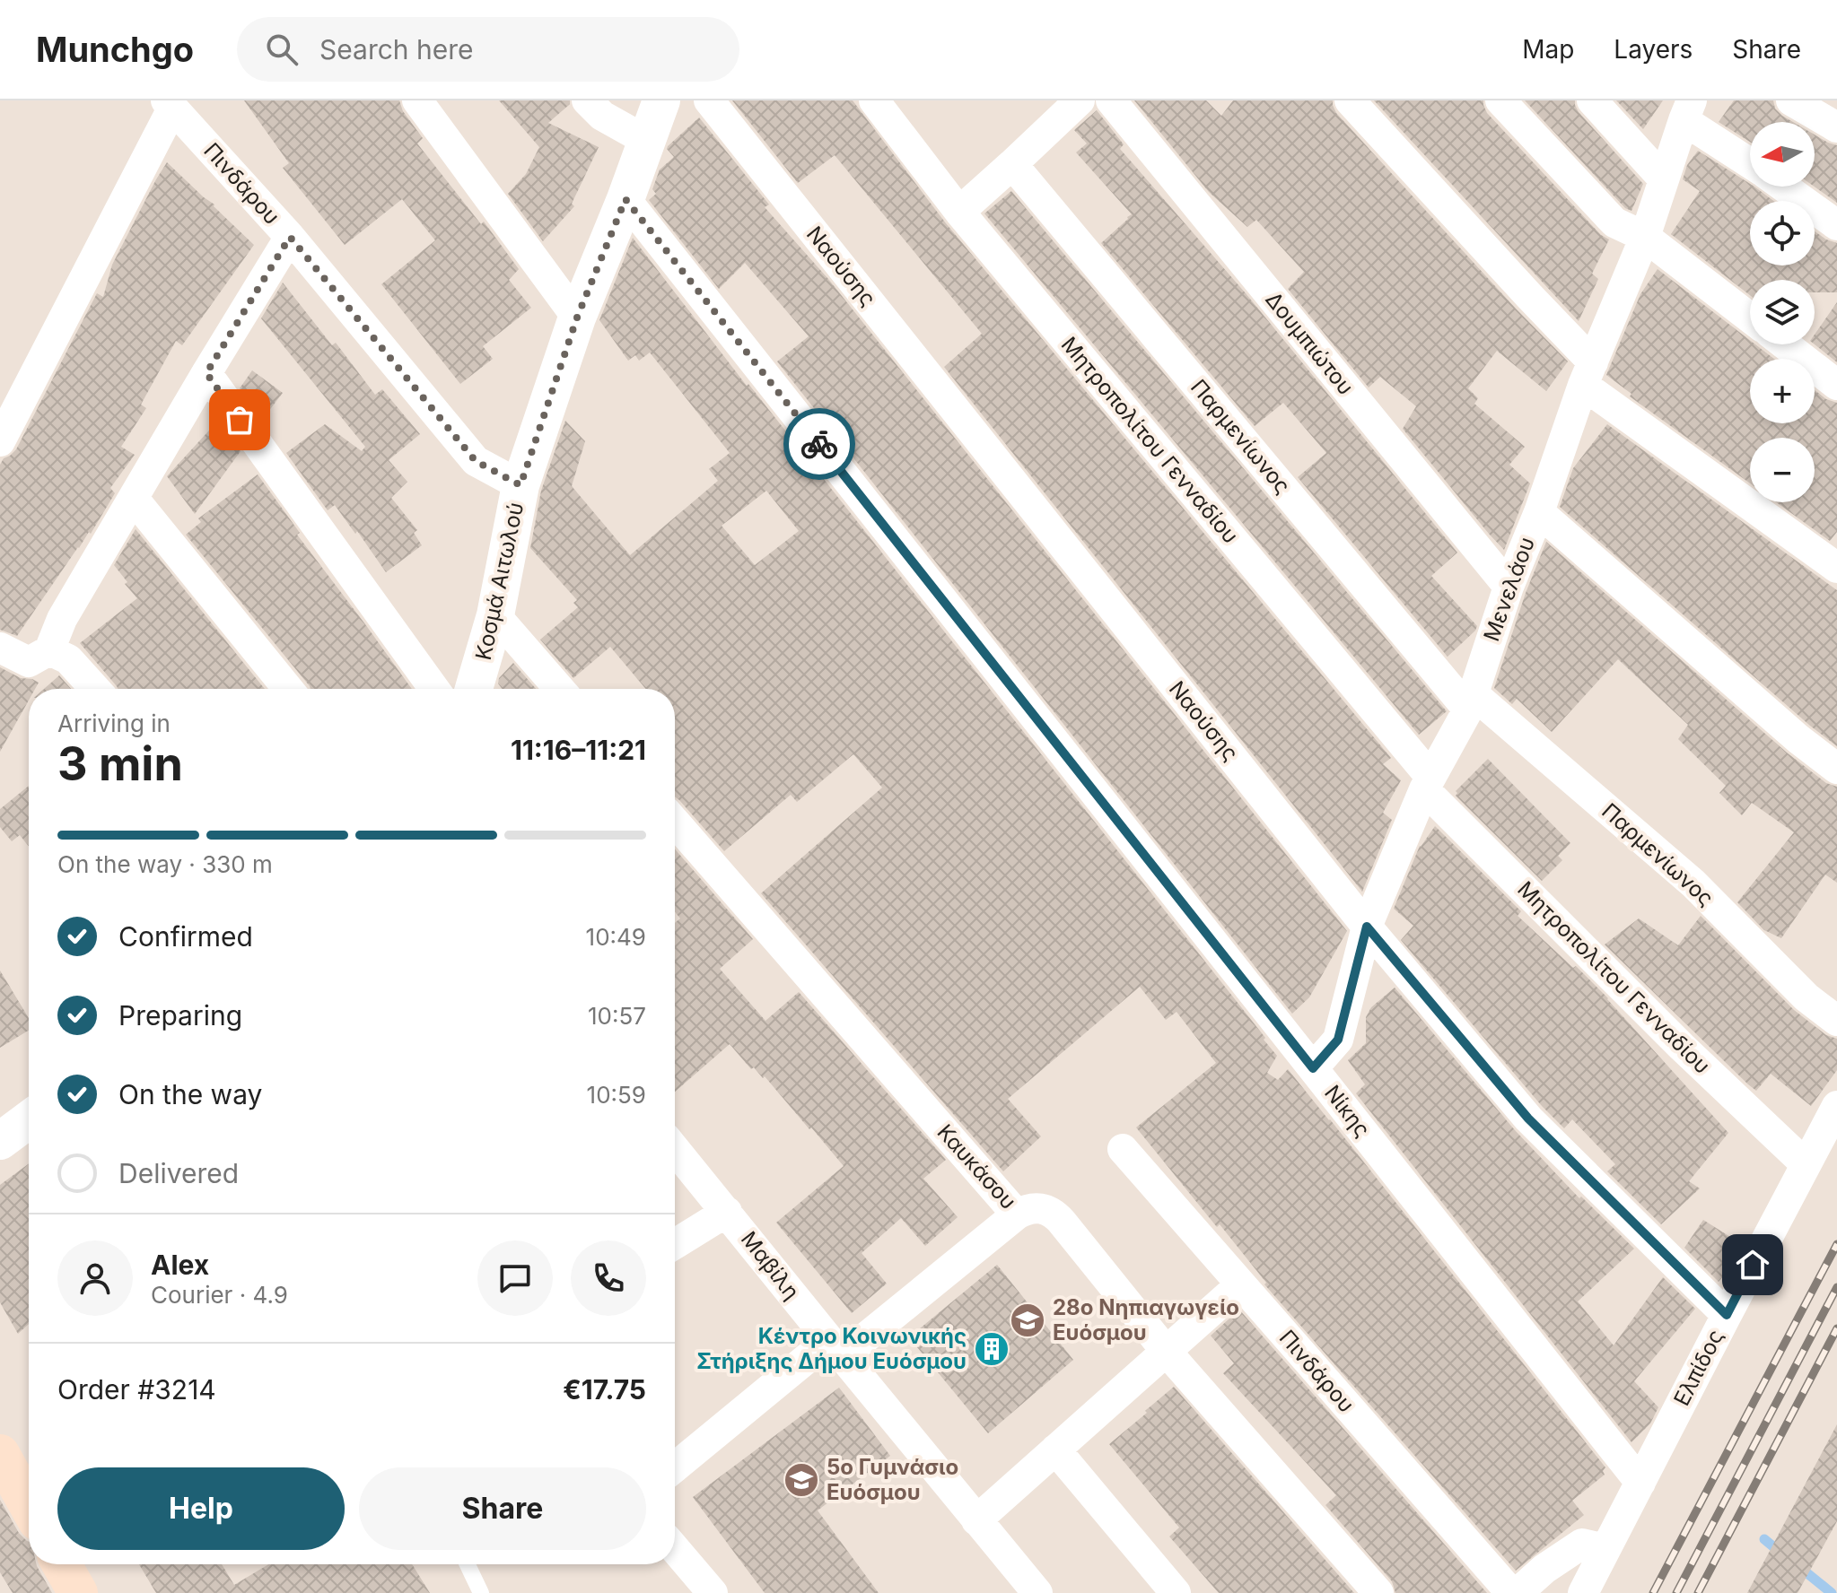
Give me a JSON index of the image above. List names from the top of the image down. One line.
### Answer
{"streets":{"street":["Πινδάρου","Ναούσης","Δουμπιώτου","Παρμενίωνος","Μητροπολίτου Γενναδίου","Κοσμά Αιτωλού","Μενελάου","Νίκης","Καυκάσου","Μαβίλη","Ελπίδος"]},"crossings":[["Πινδάρου","Κοσμά Αιτωλού"],["Ναούσης","Μενελάου"],["Ναούσης","Ελπίδος"],["Δουμπιώτου","Μενελάου"],["Παρμενίωνος","Μενελάου"],["Μητροπολίτου Γενναδίου","Μενελάου"],["Μητροπολίτου Γενναδίου","Ελπίδος"],["Κοσμά Αιτωλού","Νίκης"],["Μενελάου","Νίκης"],["Νίκης","Ελπίδος"]],"places":{"school or university":["28ο Νηπιαγωγείο Ευόσμου","5ο Γυμνάσιο Ευόσμου"],"building":["Κέντρο Κοινωνικής Στήριξης Δήμου Ευόσμου"]},"north":"left","page":{"header":"Munchgo","search":"Search here","nav":["Map","Layers","Share"],"map_buttons":["+","−"],"heading":["3 min","Arriving in","11:16–11:21"],"panel":["Alex","Courier · 4.9","Order #3214","€17.75"],"bar":"On the way · 330 m","list":[["Confirmed","10:49"],["Preparing","10:57"],["On the way","10:59"],"Delivered"],"buttons":["Help","Share"]}}
